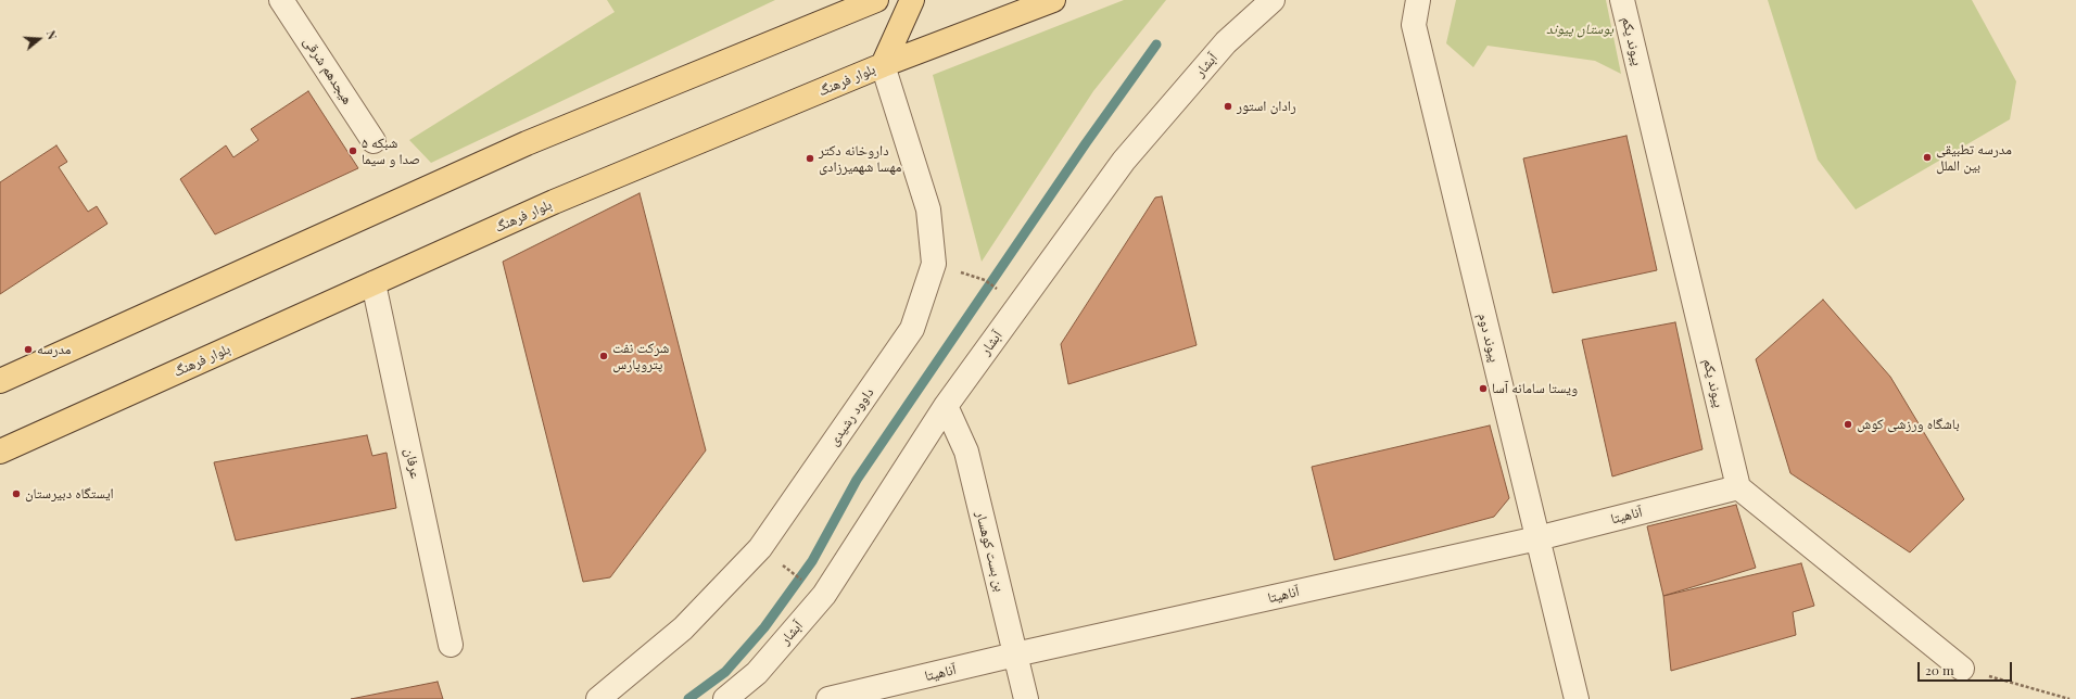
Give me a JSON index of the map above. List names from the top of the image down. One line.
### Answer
{"streets":{"main road":["بلوار فرهنگ"],"street":["پیوند یکم","آبشار","هیجدهم شرقی","پیوند دوم","داوود رشیدی","عرفان","آناهیتا","بن بست کوهسار"]},"crossings":[["پیوند یکم","آناهیتا"],["آبشار","بن بست کوهسار"],["بلوار فرهنگ","داوود رشیدی"],["بلوار فرهنگ","عرفان"],["پیوند دوم","آناهیتا"],["آناهیتا","بن بست کوهسار"]],"parks":["بوستان پیوند"],"places":["رادان استور","شبکه ۵ صدا و سیما","مدرسه تطبیقی بین الملل","داروخانه دکتر مهسا شهمیرزادی","مدرسه","شرکت نفت پتروپارس","ویستا سامانه آسا","باشگاه ورزشی کوش","ایستگاه دبیرستان"],"scale_bar":"20 m","north":"right"}
